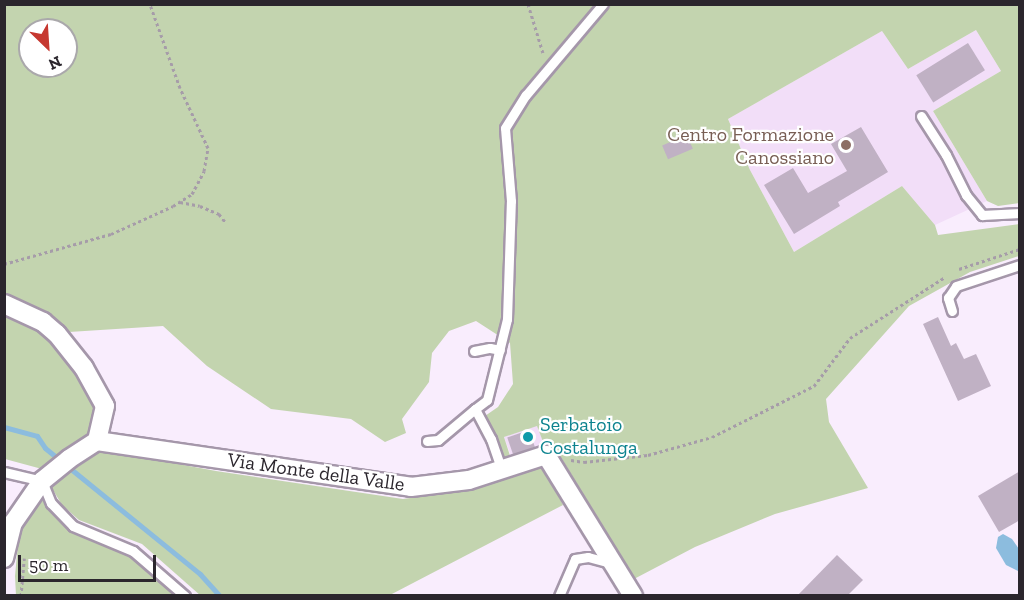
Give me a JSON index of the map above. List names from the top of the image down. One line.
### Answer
{"streets":{"street":["Via Monte della Valle"]},"places":["Centro Formazione Canossiano","Serbatoio Costalunga"],"scale_bar":"50 m","north":"bottom right"}
